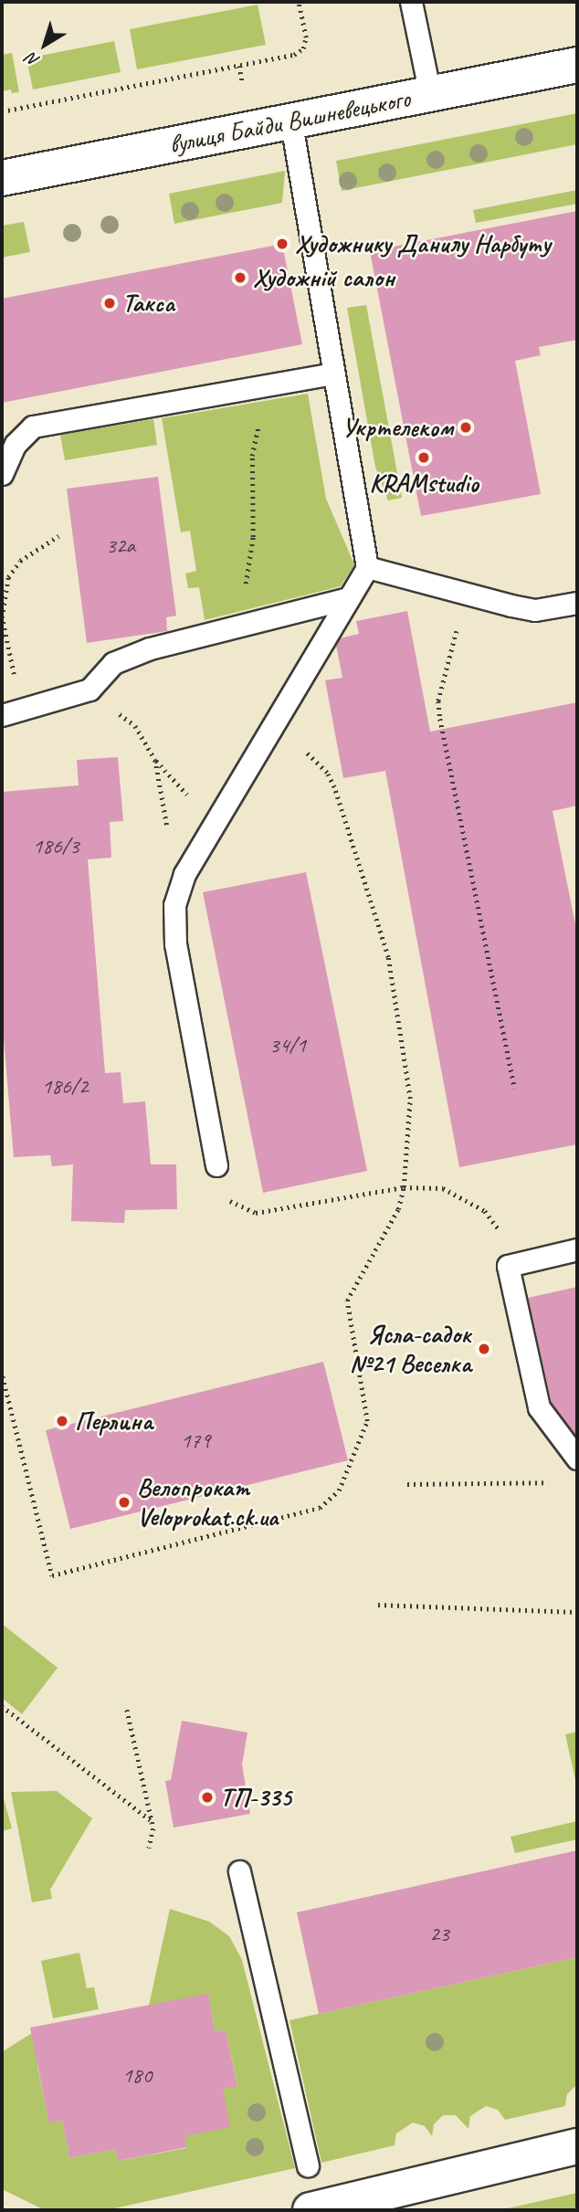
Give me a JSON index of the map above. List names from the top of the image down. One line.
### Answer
{"streets":{"main road":["вулиця Байди Вишневецького"]},"places":["Художнику Данилу Нарбуту","Художній салон","Такса","Укртелеком","KRAMstudio","Ясла-садок №21 Веселка","Перлина","Велопрокат Veloprokat.ck.ua","ТП-335"],"house_numbers":["32а","186/3","34/1","186/2","179","23","180"],"north":"bottom left"}
